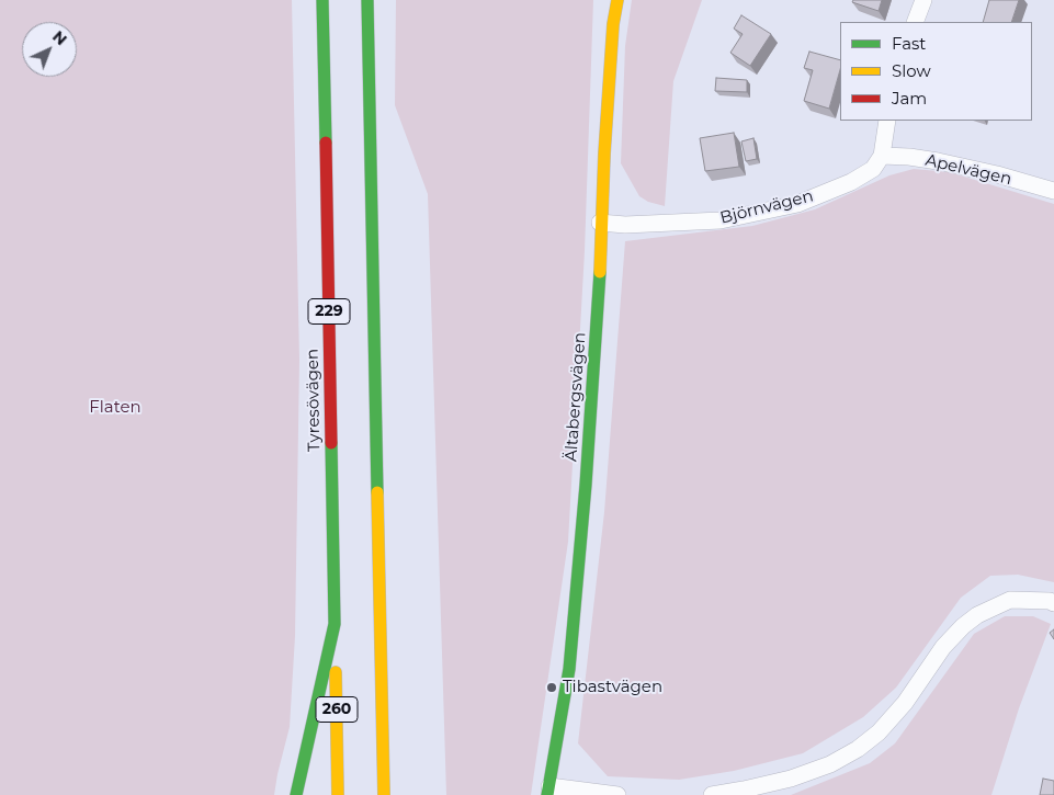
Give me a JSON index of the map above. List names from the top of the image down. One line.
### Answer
{"streets":{"main road":["229","Ältabergsvägen","Tyresövägen","260"],"street":["Apelvägen","Björnvägen"]},"crossings":[["Apelvägen","Björnvägen"],["Björnvägen","Ältabergsvägen"],["Tyresövägen","260"]],"parks":["Flaten"],"places":["Tibastvägen"],"legend":["Fast","Slow","Jam"],"north":"top right"}
